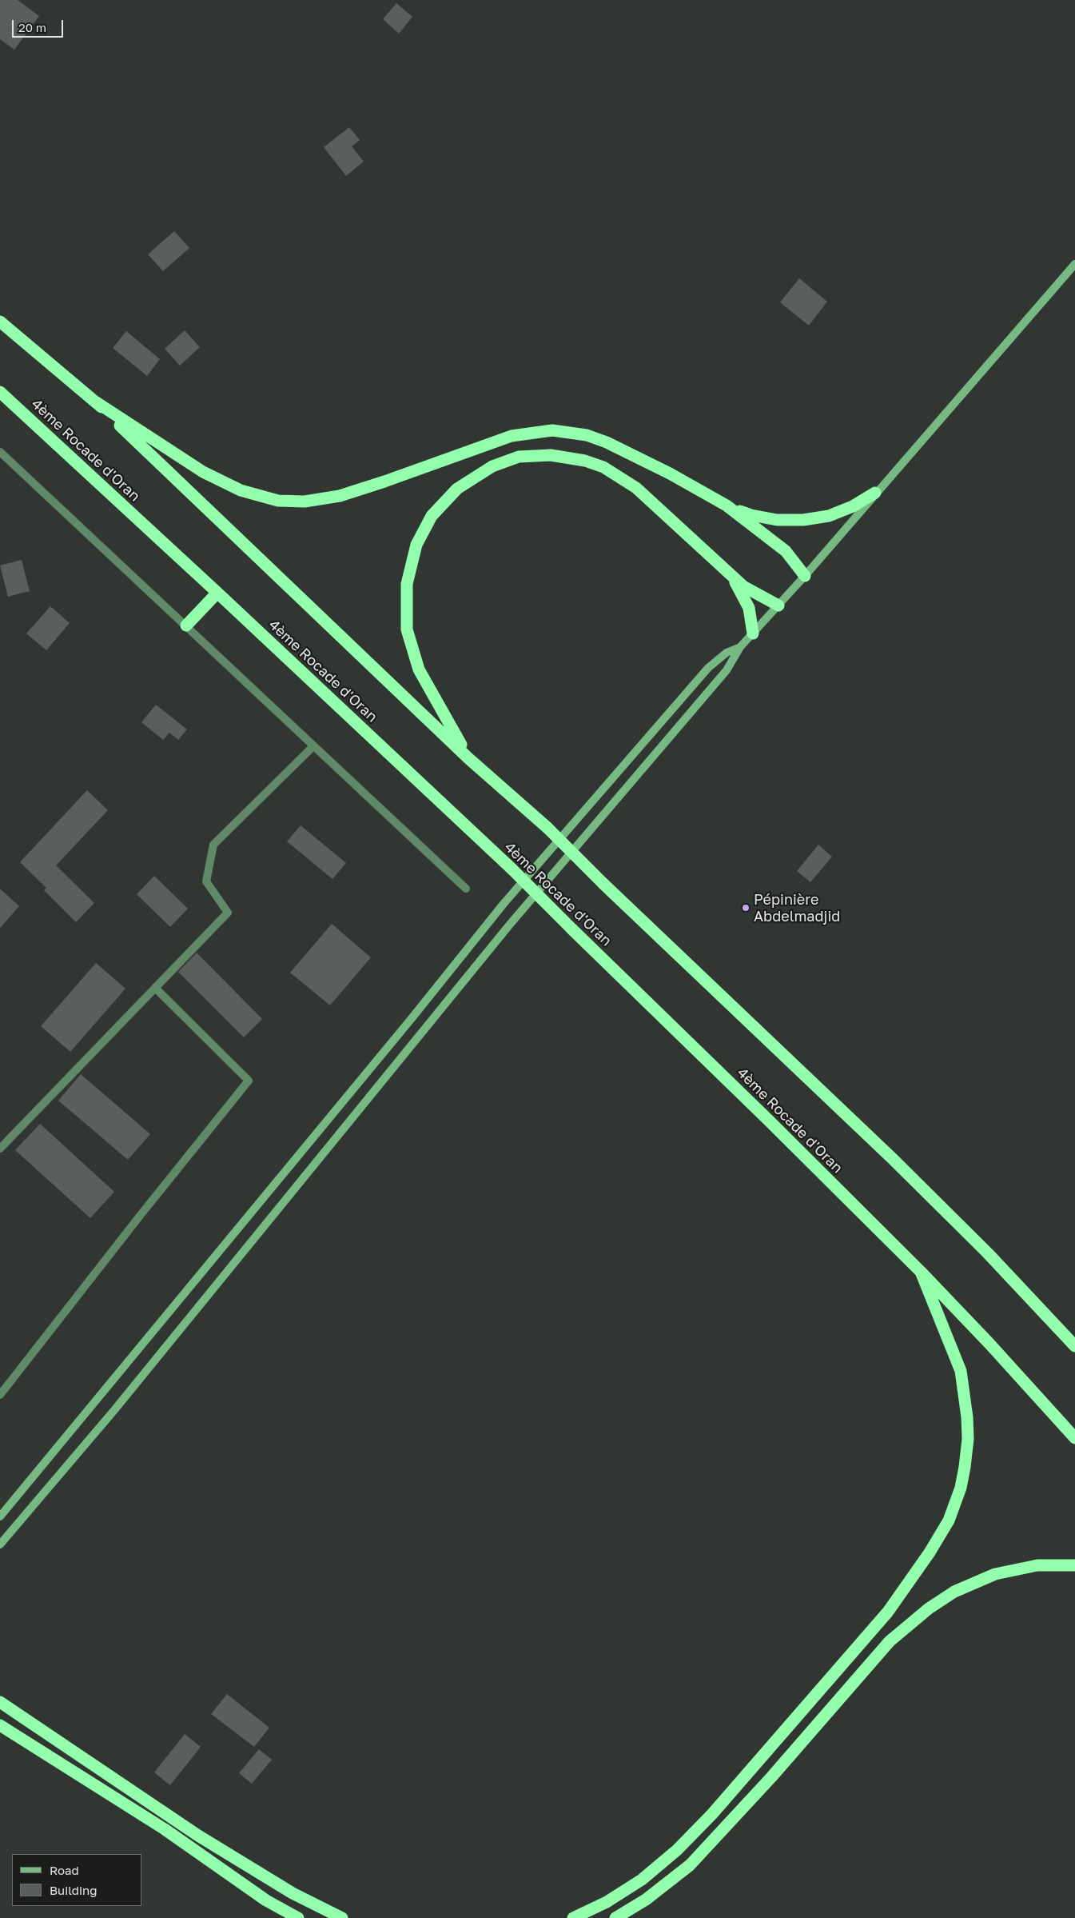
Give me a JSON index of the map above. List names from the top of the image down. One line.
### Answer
{"streets":{"highway":["4ème Rocade d'Oran"]},"places":["Pépinière Abdelmadjid"],"legend":["Road","Building"],"scale_bar":"20 m"}
